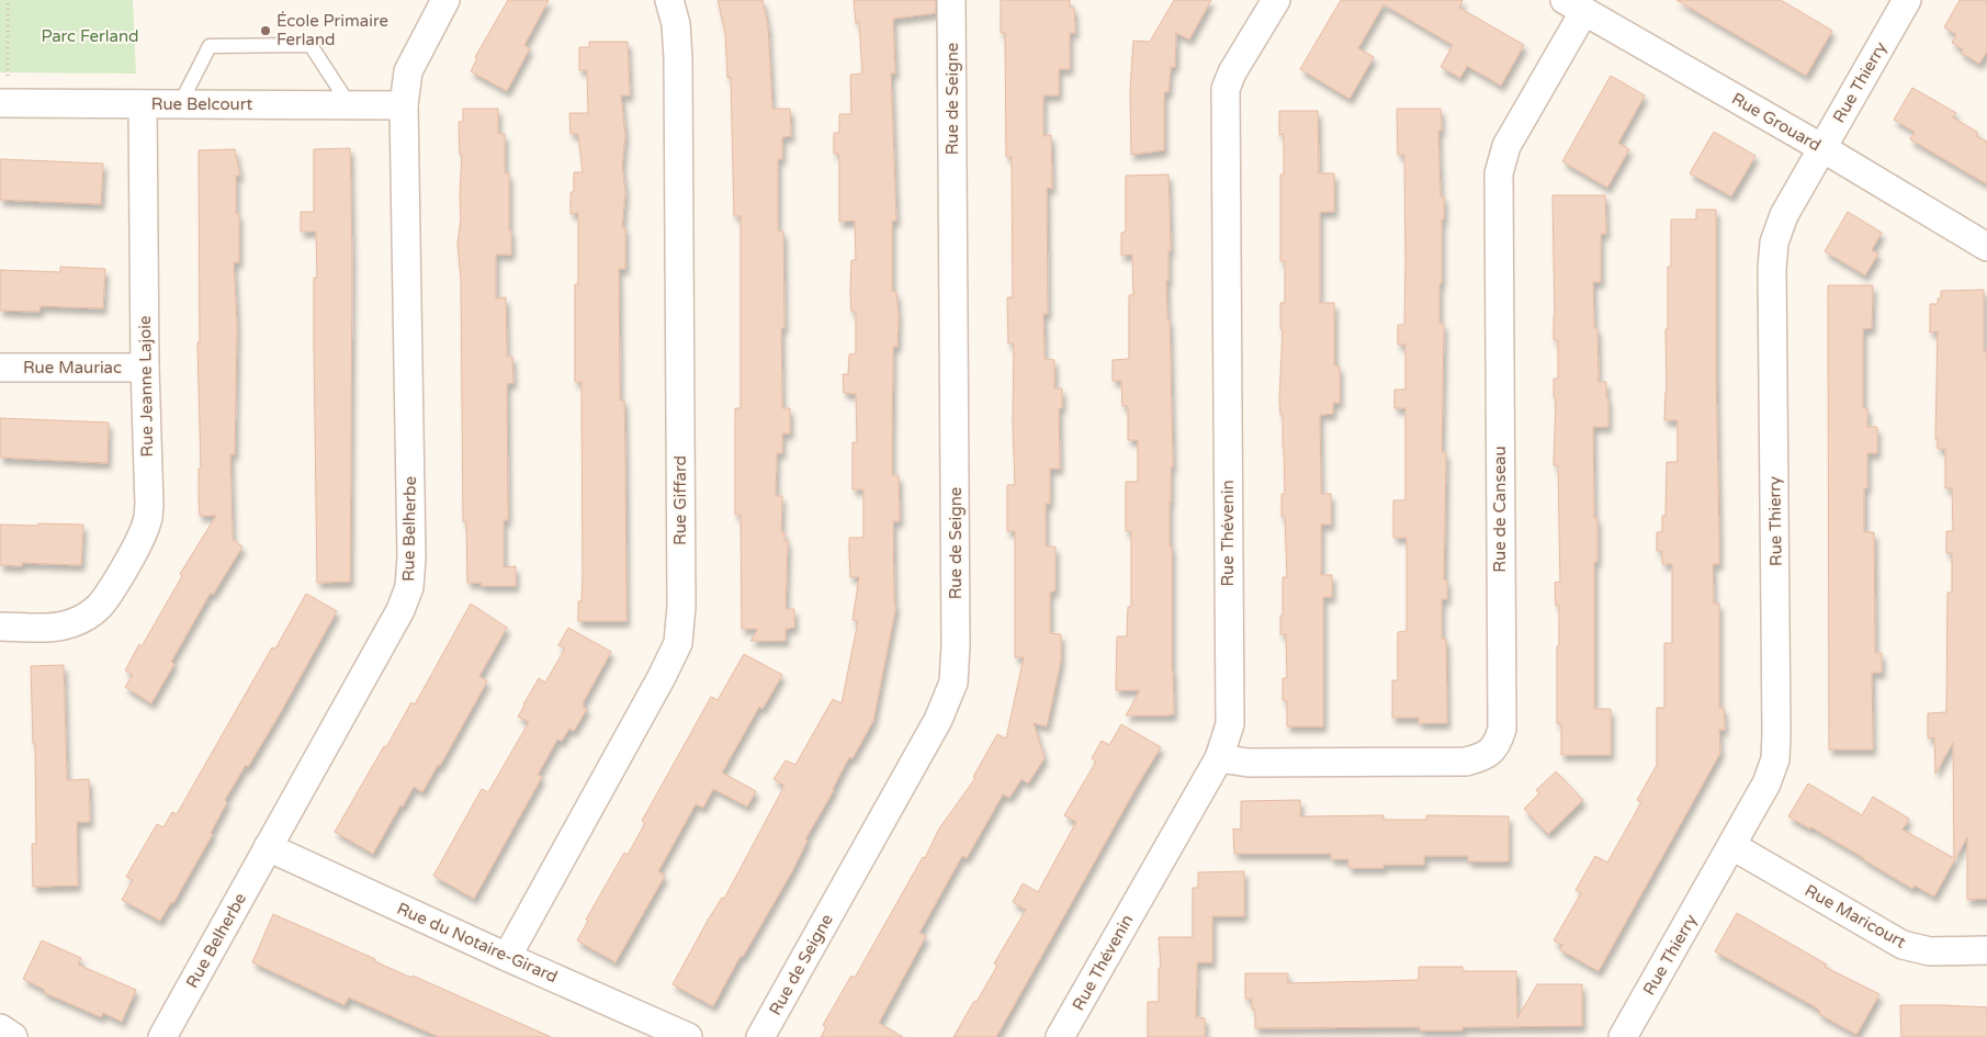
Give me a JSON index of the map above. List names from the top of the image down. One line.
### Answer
{"streets":{"street":["Rue Thierry","Rue de Seigne","Rue Belcourt","Rue Grouard","Rue Mauriac","Rue Jeanne Lajoie","Rue Giffard","Rue de Canseau","Rue Belherbe","Rue Thévenin","Rue Maricourt","Rue du Notaire-Girard"]},"crossings":[["Rue Thierry","Rue Grouard"],["Rue Thierry","Rue Maricourt"],["Rue Belcourt","Rue Jeanne Lajoie"],["Rue Belcourt","Rue Belherbe"],["Rue Grouard","Rue de Canseau"],["Rue Mauriac","Rue Jeanne Lajoie"],["Rue Giffard","Rue du Notaire-Girard"],["Rue de Canseau","Rue Thévenin"],["Rue Belherbe","Rue du Notaire-Girard"]],"parks":["Parc Ferland"],"places":["École Primaire Ferland"]}
